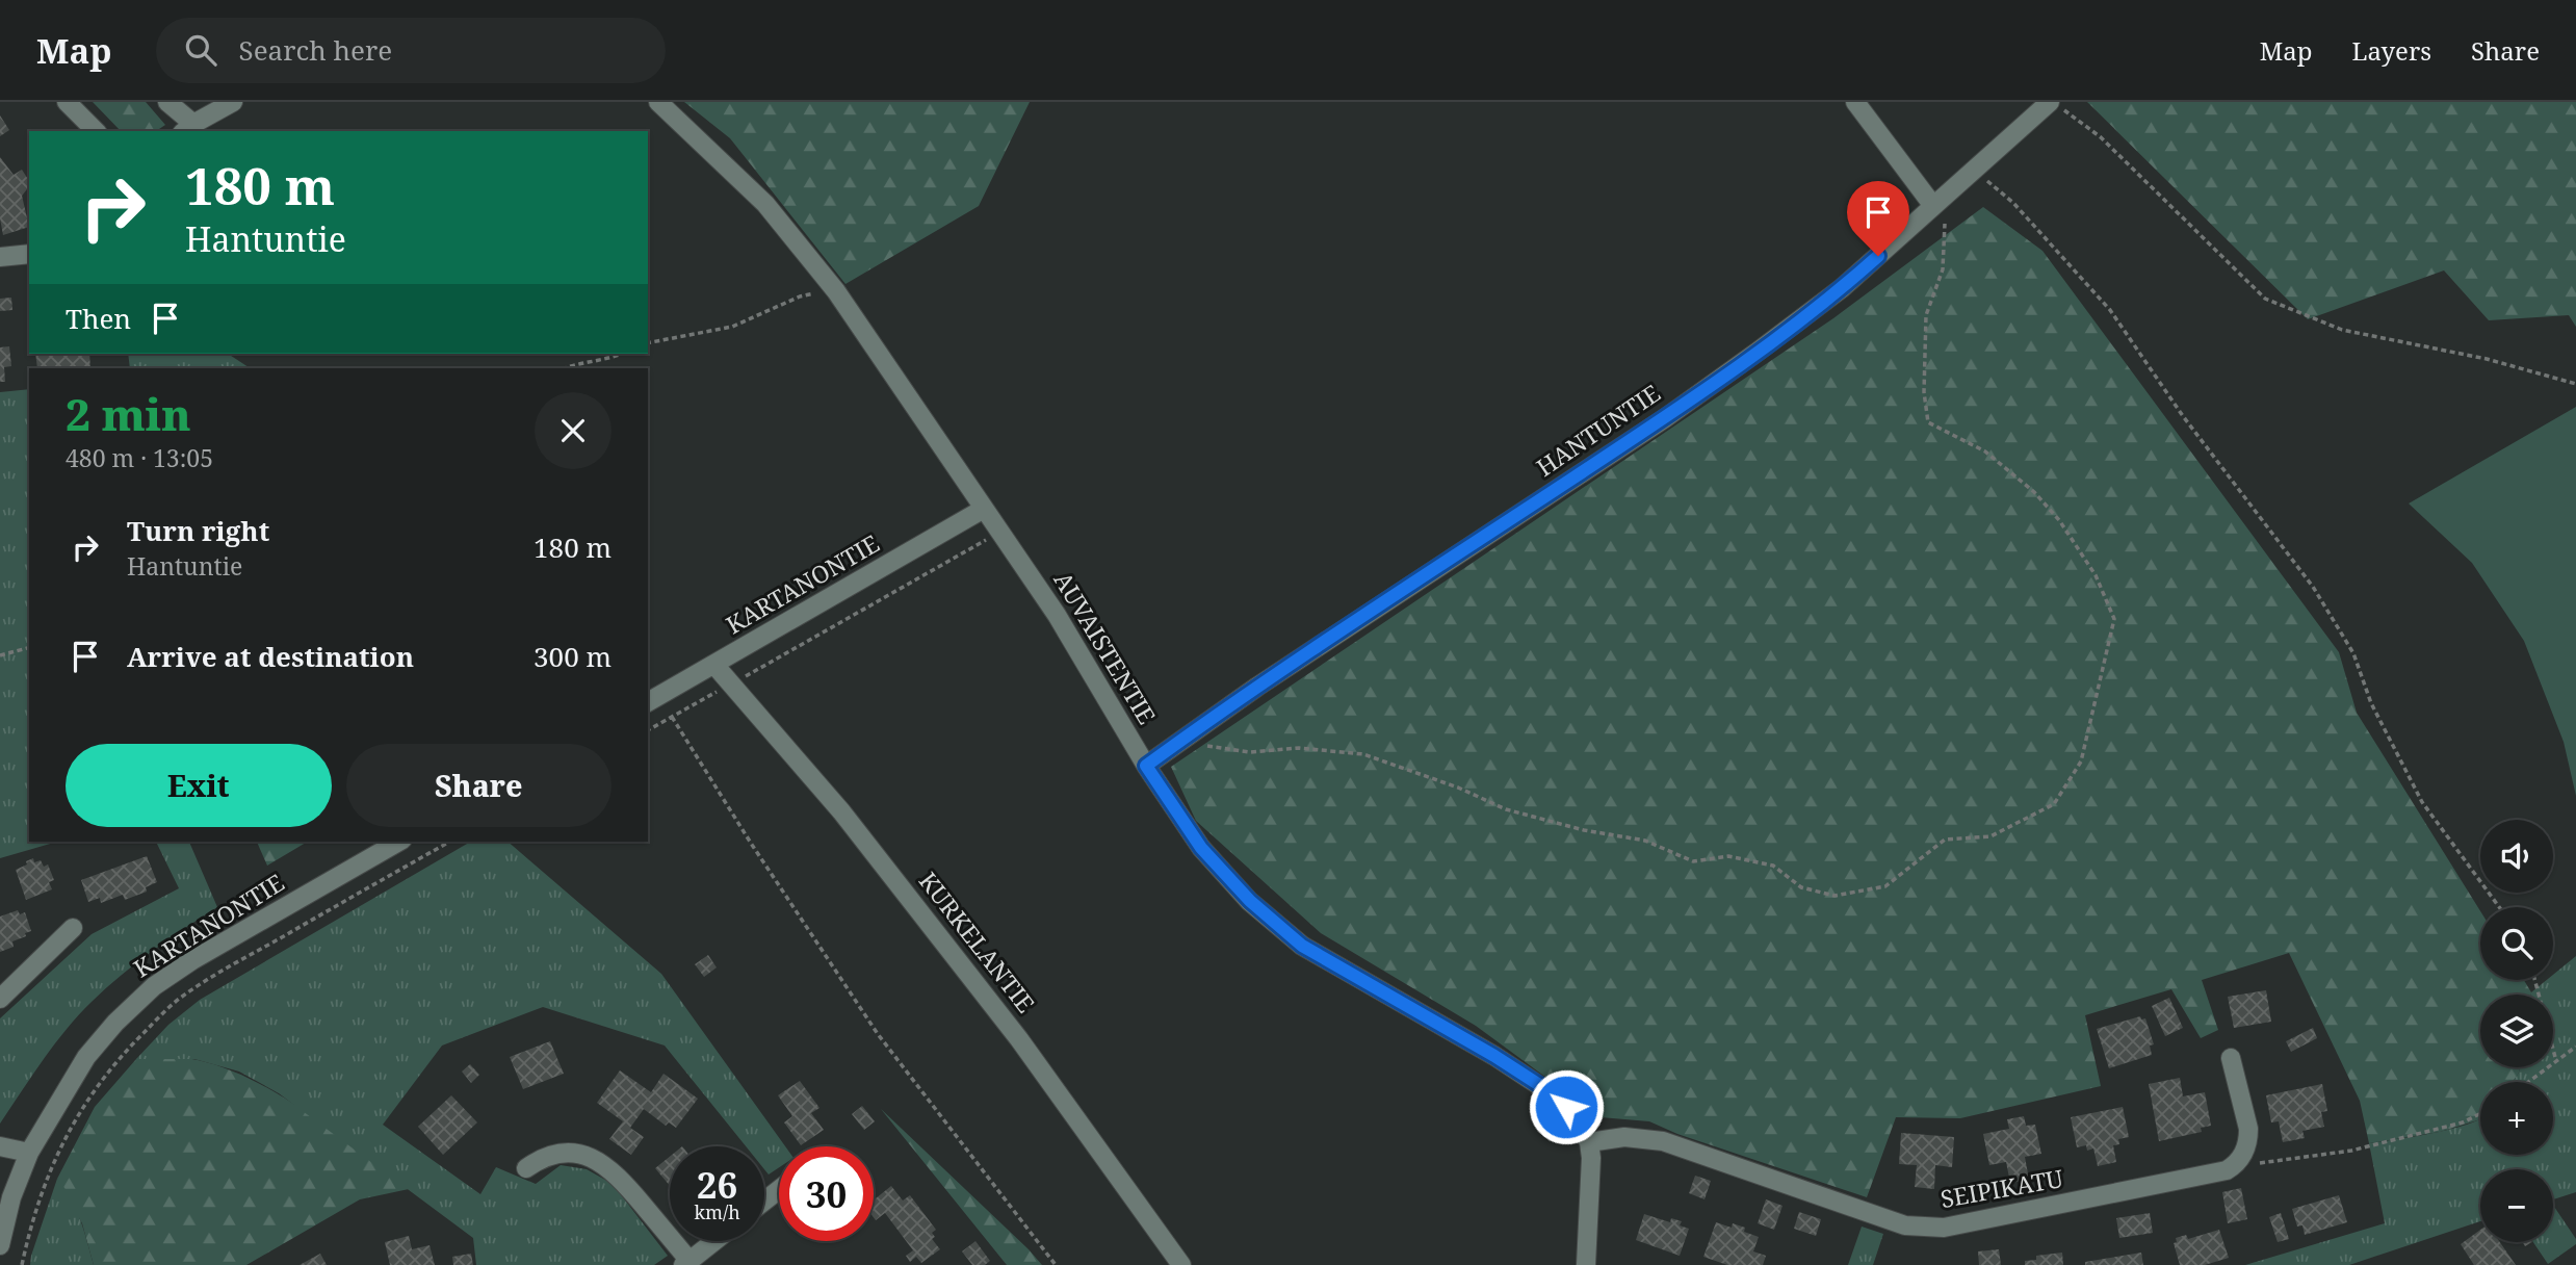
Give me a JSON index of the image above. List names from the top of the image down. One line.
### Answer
{"streets":{"street":["HANTUNTIE","KARTANONTIE","AUVAISTENTIE","KURKELANTIE","SEIPIKATU"]},"crossings":[["HANTUNTIE","AUVAISTENTIE"],["KARTANONTIE","AUVAISTENTIE"],["KARTANONTIE","KURKELANTIE"],["AUVAISTENTIE","SEIPIKATU"]],"page":{"header":"Map","search":"Search here","nav":["Map","Layers","Share"],"turn":["180 m","Hantuntie"],"then":"Then","heading":["2 min","480 m · 13:05"],"list":[{"name":"Turn right","note":"Hantuntie","value":"180 m"},{"name":"Arrive at destination","value":"300 m"}],"buttons":["Exit","Share"],"map_buttons":["+","−"],"speed":"26 km/h","limit":"30"}}
